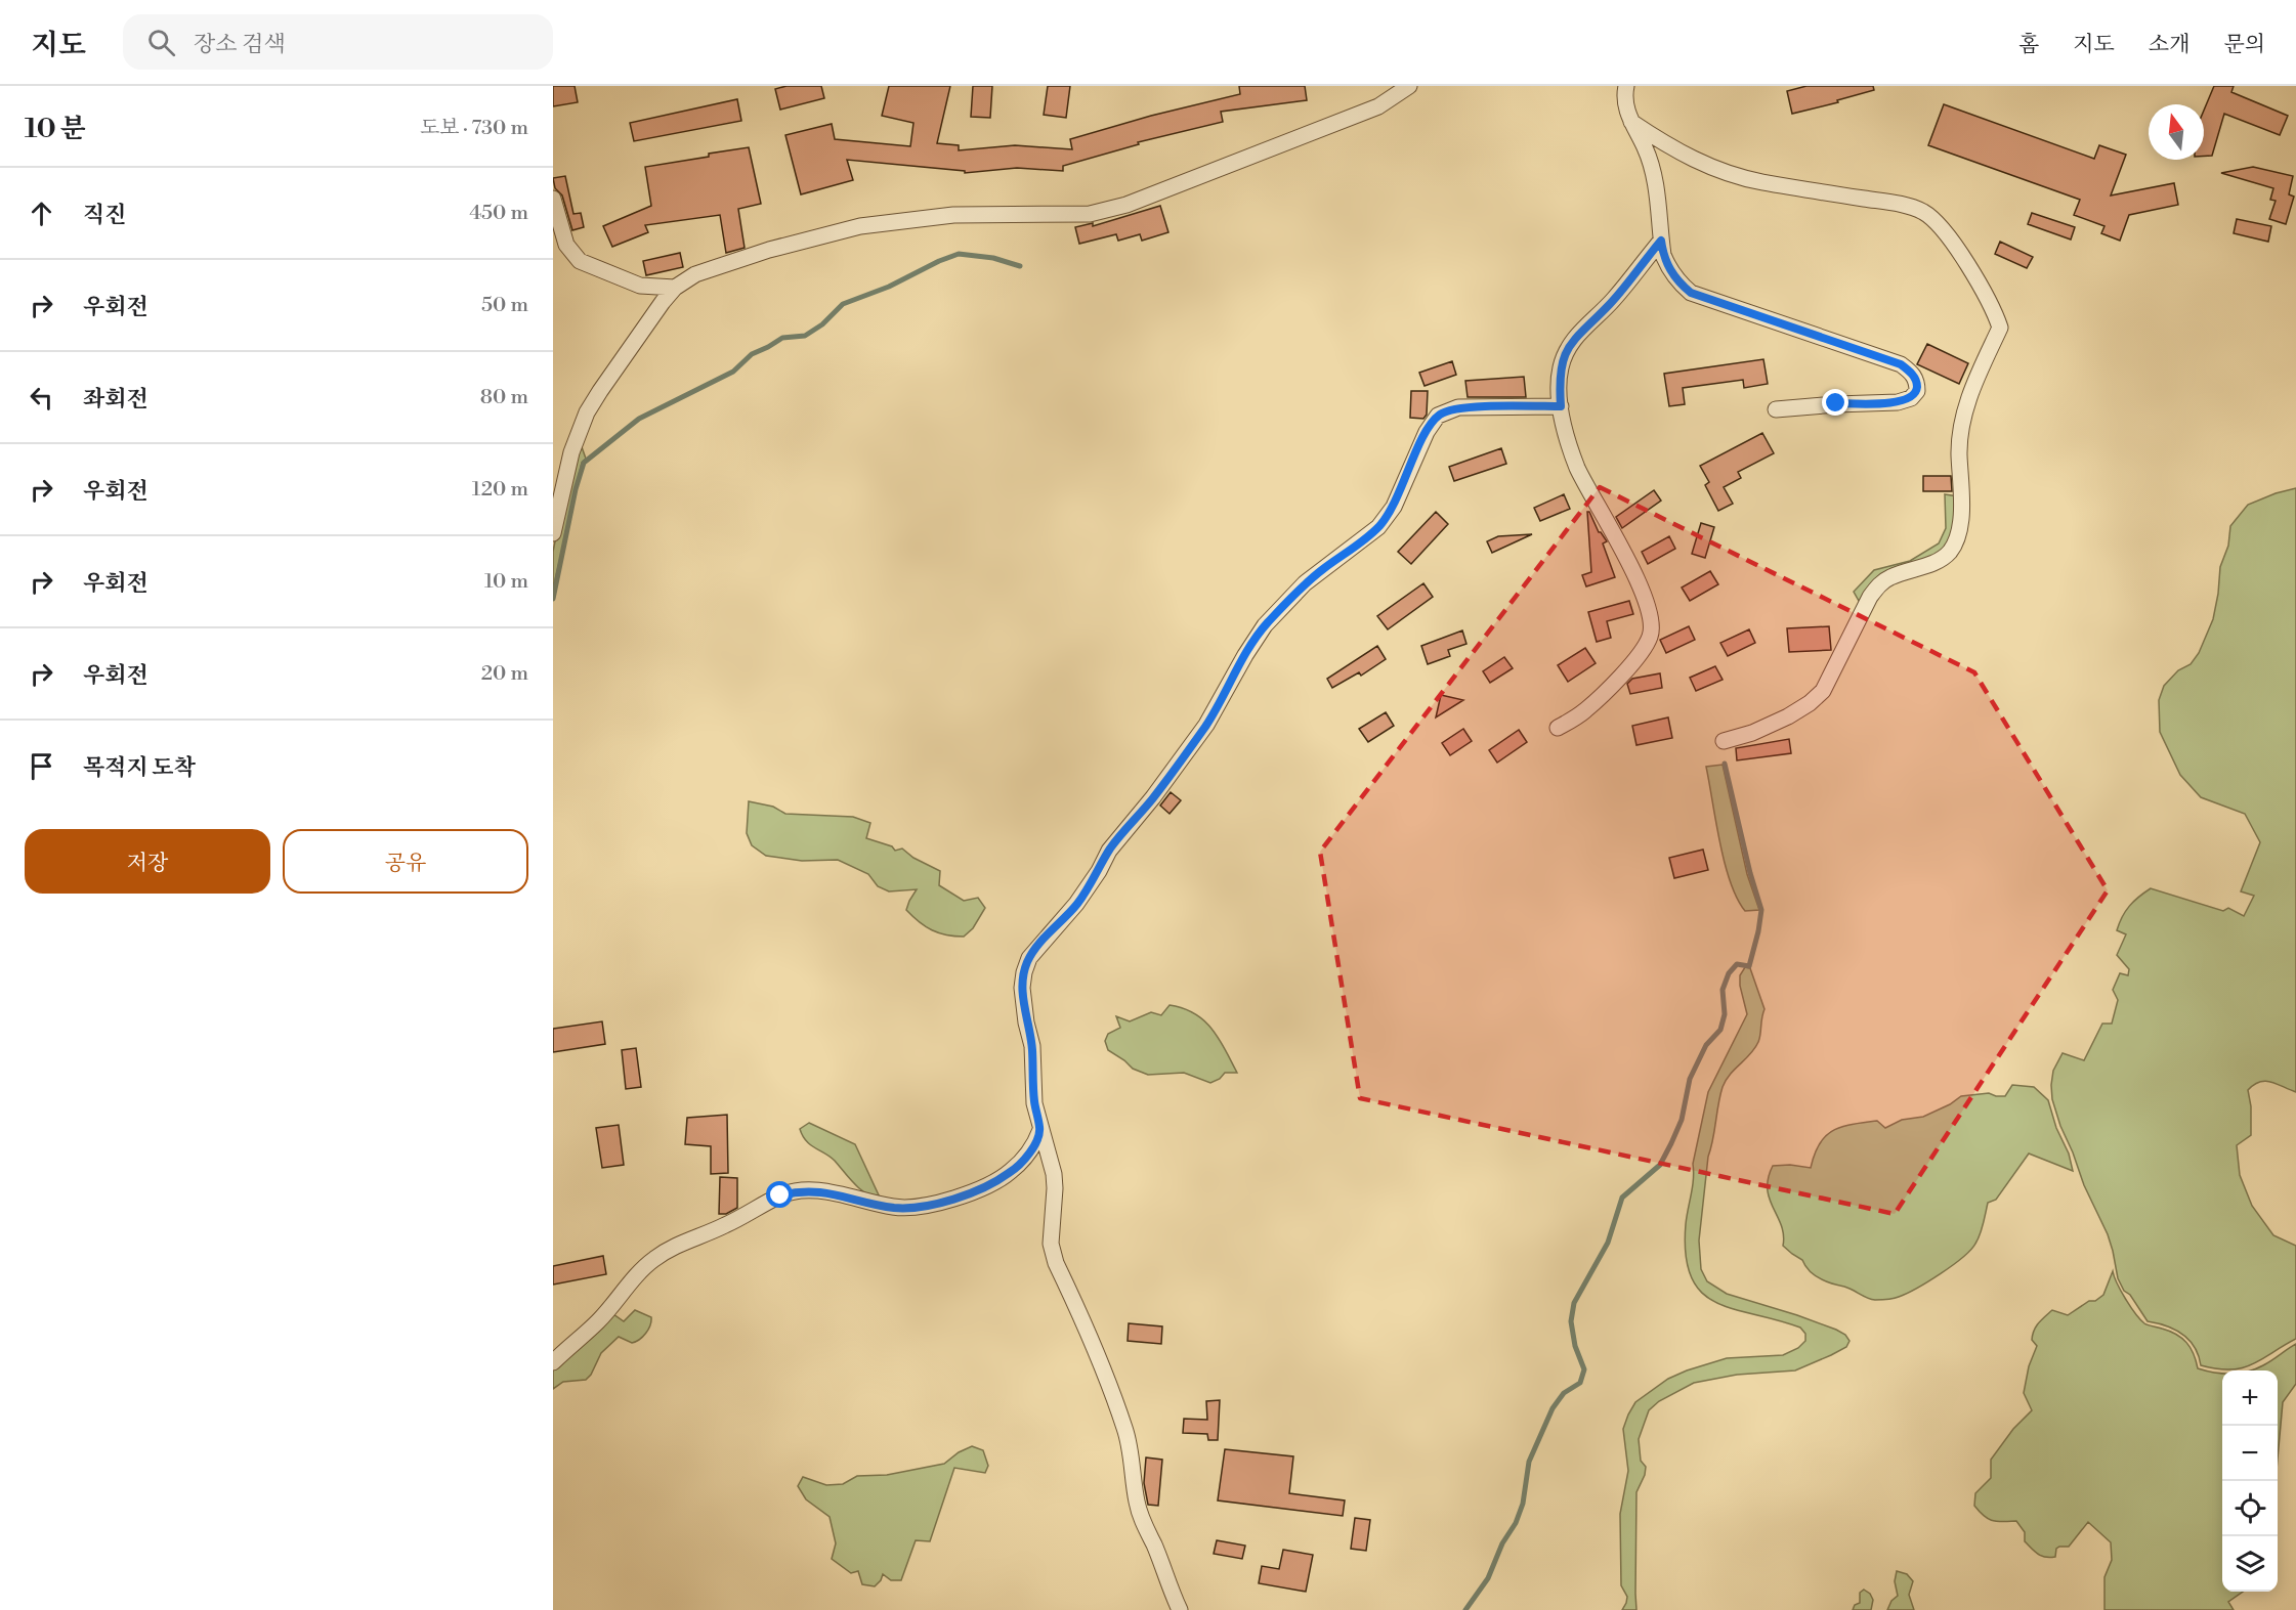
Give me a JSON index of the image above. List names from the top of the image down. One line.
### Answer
{"north":"top","page":{"header":"지도","search":"장소 검색","nav":["홈","지도","소개","문의"],"heading":["10 분","도보 · 730 m"],"list":[["직진","450 m"],["우회전","50 m"],["좌회전","80 m"],["우회전","120 m"],["우회전","10 m"],["우회전","20 m"],"목적지 도착"],"buttons":["저장","공유"],"map_buttons":["+","−"]}}
